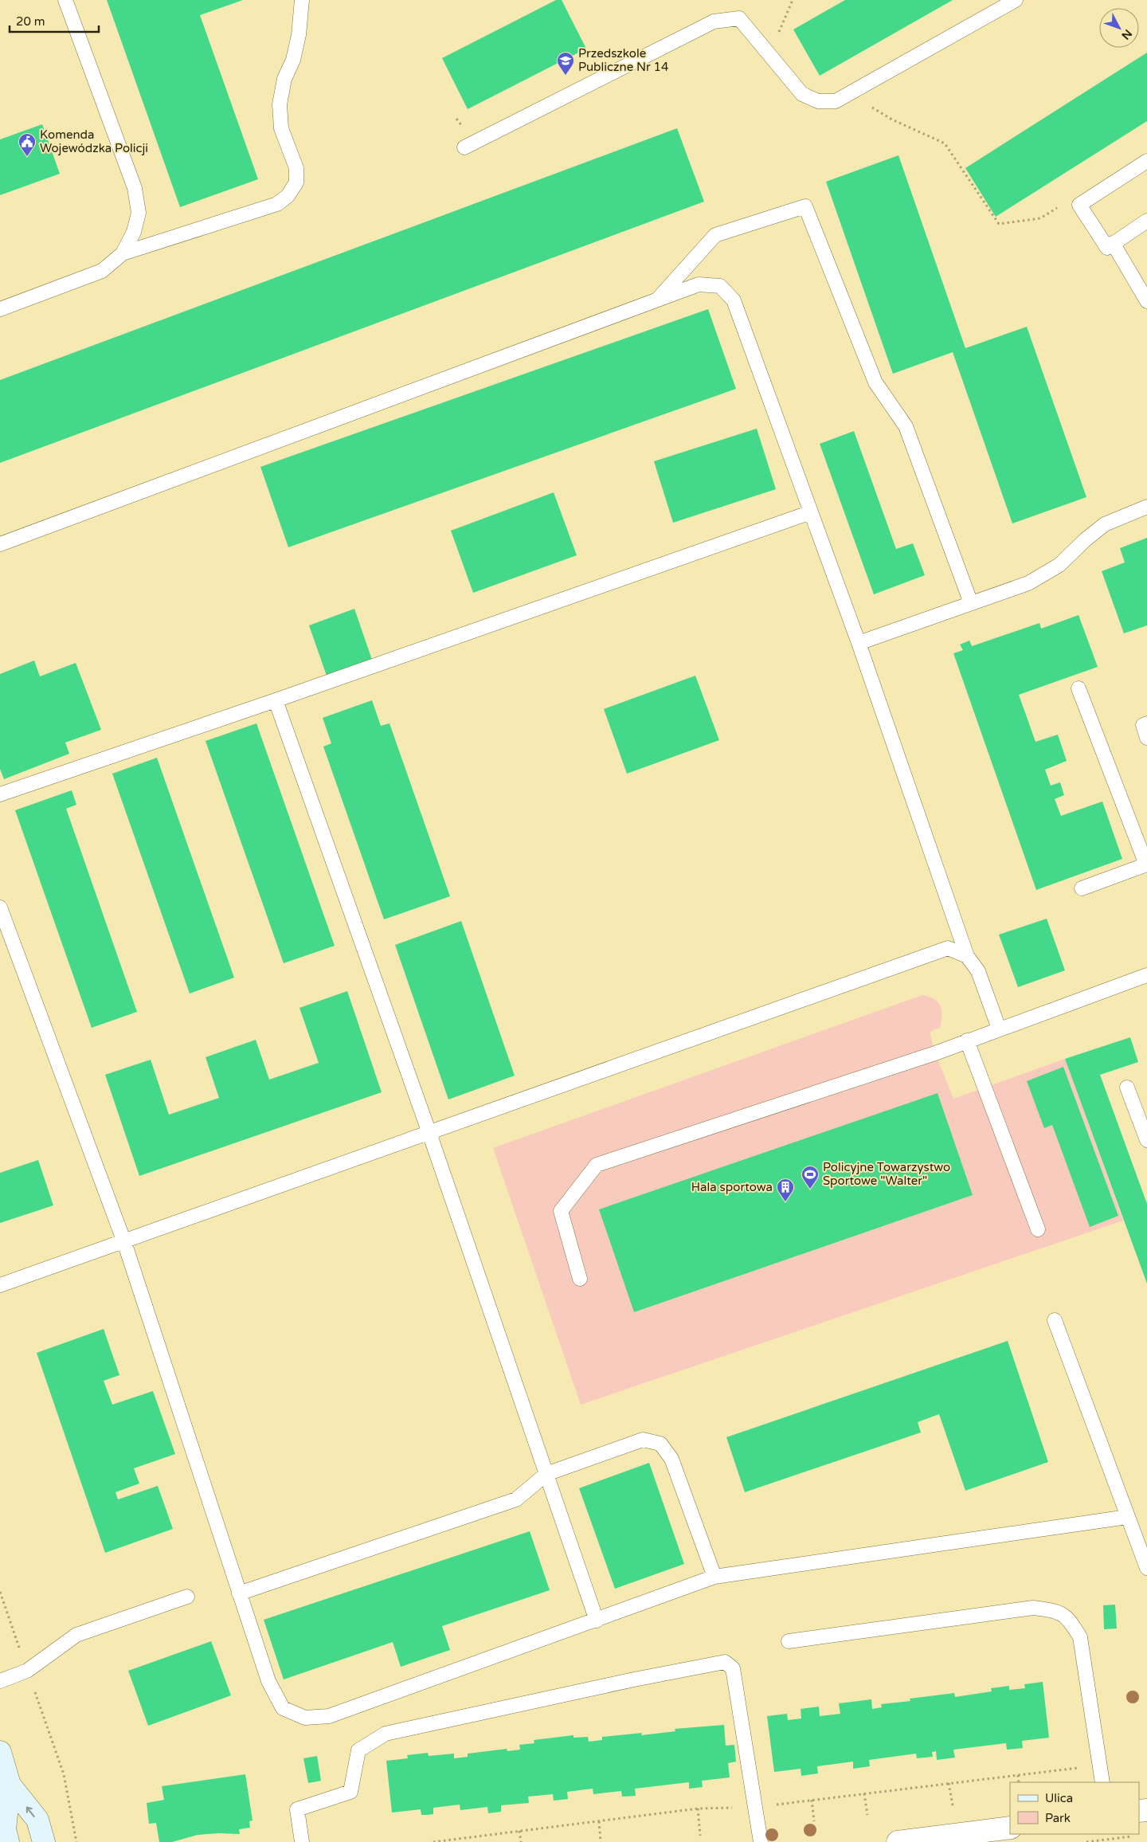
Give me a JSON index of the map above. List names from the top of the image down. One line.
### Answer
{"places":{"school or university":["Przedszkole Publiczne Nr 14"],"public building":["Komenda Wojewódzka Policji"],"sports":["Policyjne Towarzystwo Sportowe \"Walter\""],"building":["Hala sportowa"]},"legend":["Ulica","Park"],"scale_bar":"20 m","north":"bottom right"}
